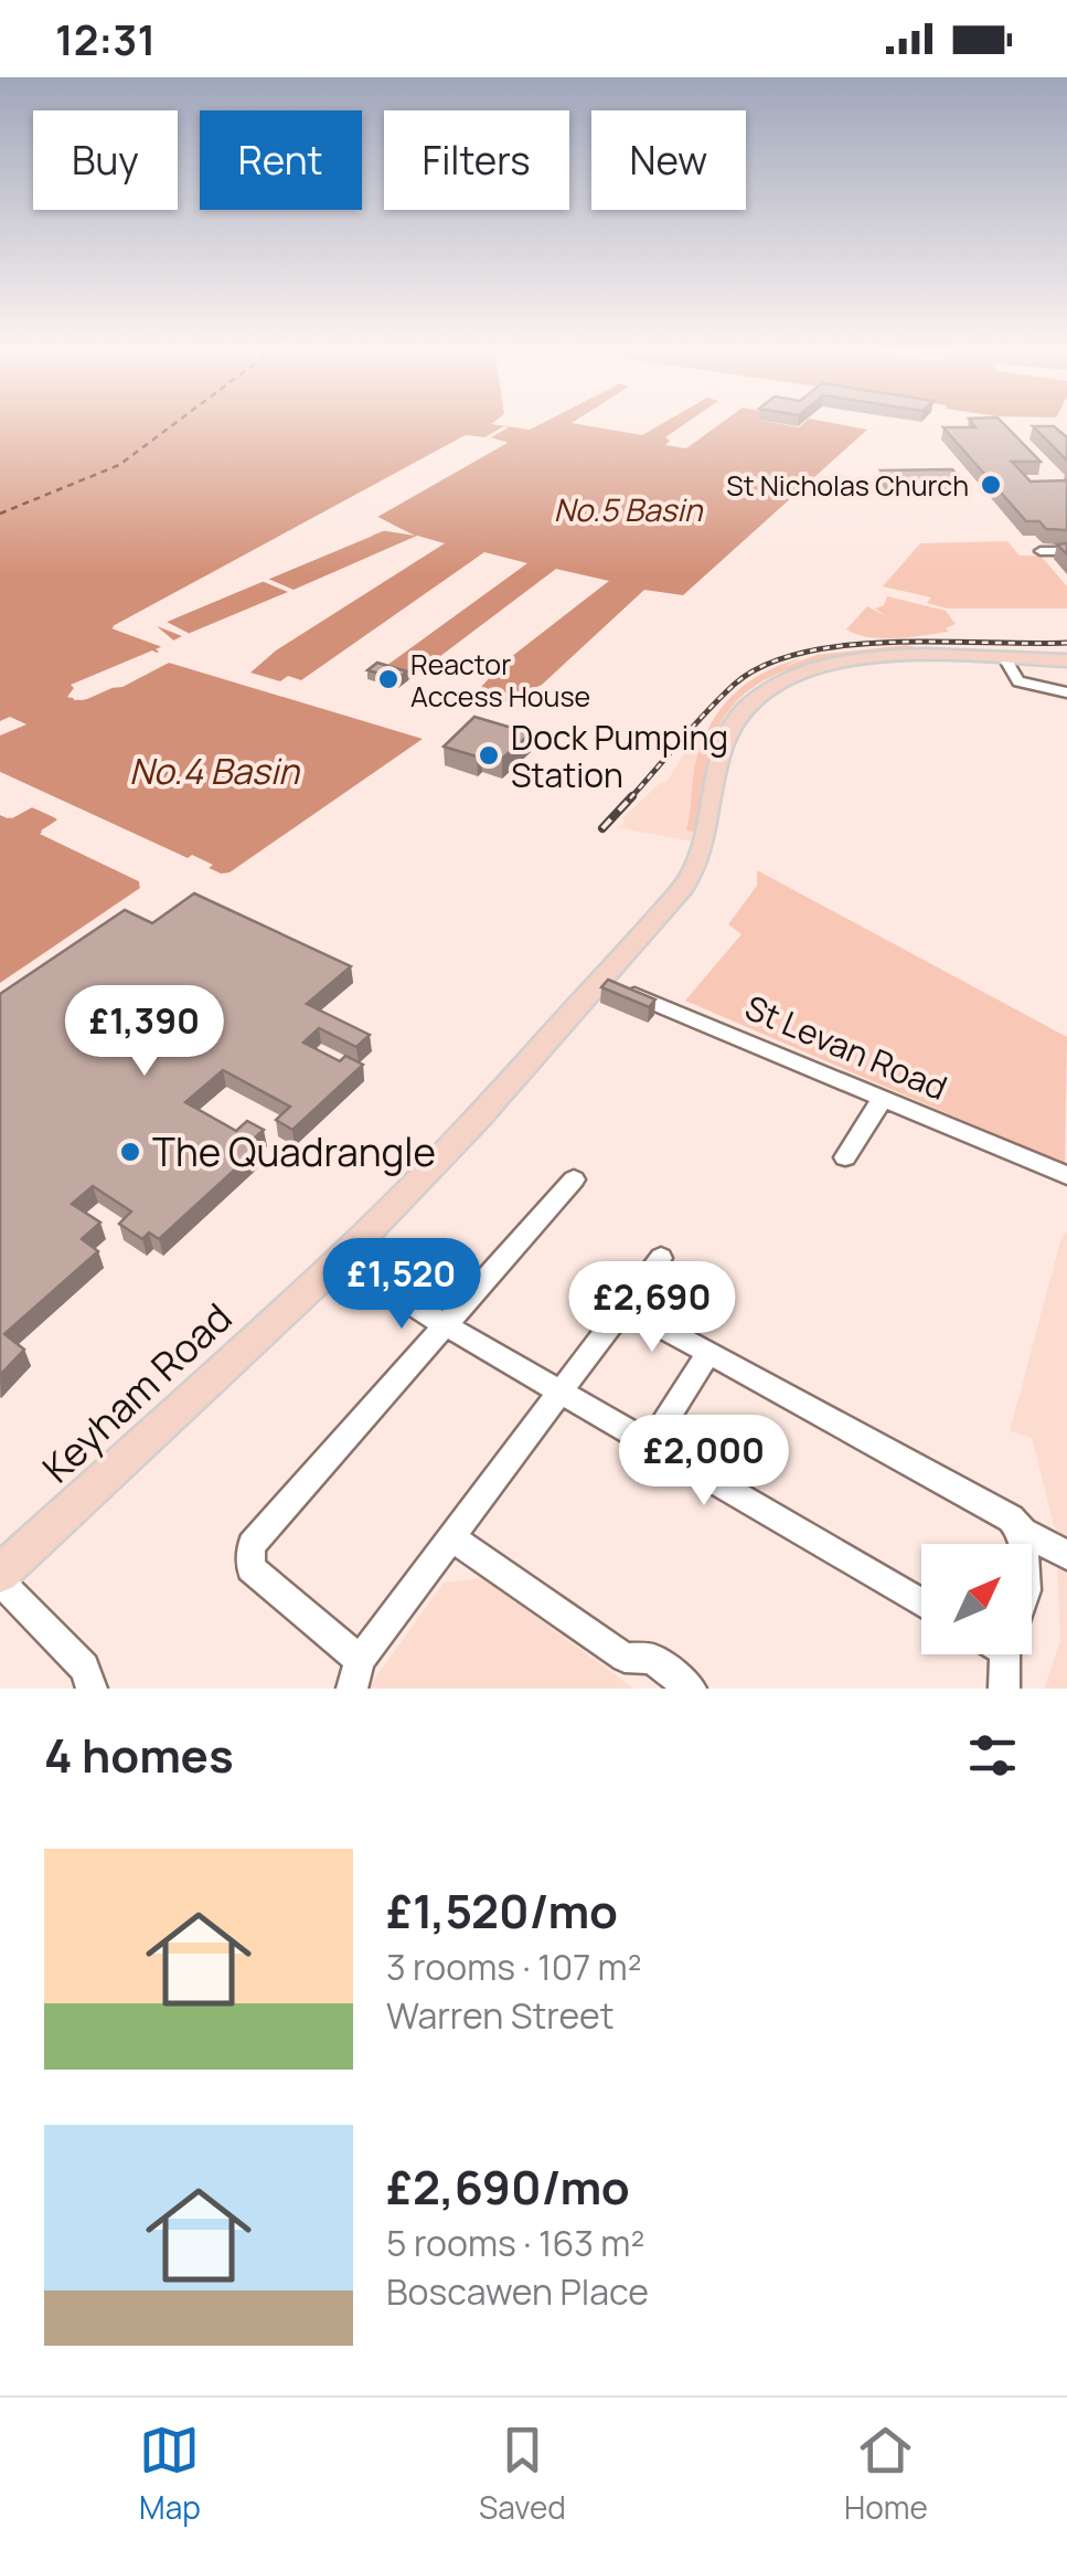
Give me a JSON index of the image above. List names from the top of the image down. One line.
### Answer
{"streets":{"main road":["Keyham Road"],"street":["St Levan Road"]},"crossings":[["St Levan Road","Keyham Road"]],"water":["No.5 Basin","No.4 Basin"],"places":["St Nicholas Church","Reactor Access House","Dock Pumping Station","The Quadrangle"],"north":"top right","page":{"status":"12:31","chip":["Buy","Rent","Filters","New"],"price":["£1,390","£1,520","£2,690","£2,000"],"heading":"4 homes","list":[{"name":"£1,520/mo","note":"3 rooms · 107 m² · Warren Street"},{"name":"£2,690/mo","note":"5 rooms · 163 m² · Boscawen Place"}],"tabs":["Map","Saved","Home"]}}
